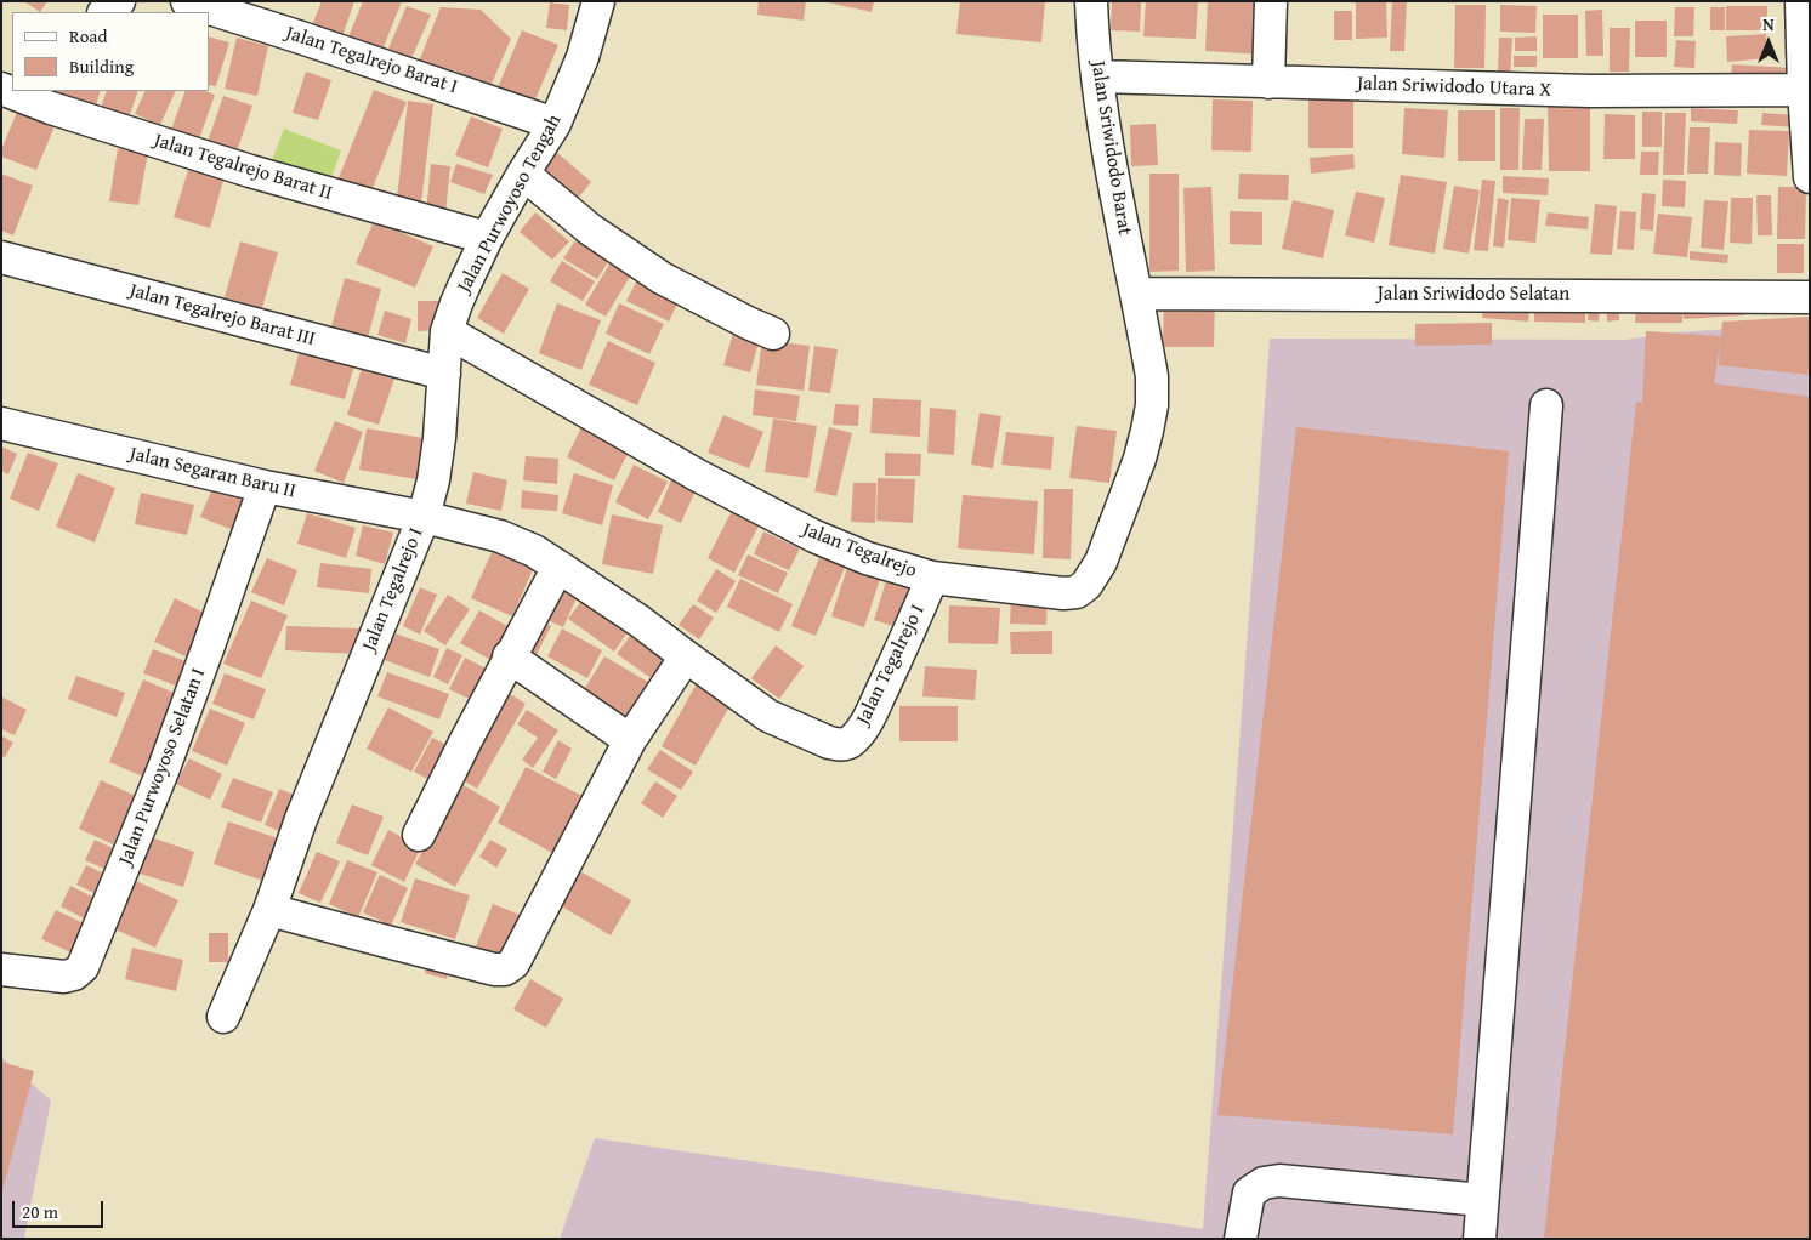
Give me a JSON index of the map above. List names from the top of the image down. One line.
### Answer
{"streets":{"street":["Jalan Tegalrejo Barat I","Jalan Sriwidodo Utara X","Jalan Sriwidodo Barat","Jalan Tegalrejo Barat II","Jalan Purwoyoso Tengah","Jalan Sriwidodo Selatan","Jalan Tegalrejo Barat III","Jalan Segaran Baru II","Jalan Tegalrejo","Jalan Tegalrejo I","Jalan Purwoyoso Selatan I"]},"crossings":[["Jalan Tegalrejo Barat I","Jalan Purwoyoso Tengah"],["Jalan Sriwidodo Utara X","Jalan Sriwidodo Barat"],["Jalan Sriwidodo Barat","Jalan Sriwidodo Selatan"],["Jalan Sriwidodo Barat","Jalan Tegalrejo"],["Jalan Tegalrejo Barat II","Jalan Purwoyoso Tengah"],["Jalan Purwoyoso Tengah","Jalan Tegalrejo Barat III"],["Jalan Purwoyoso Tengah","Jalan Segaran Baru II"],["Jalan Purwoyoso Tengah","Jalan Tegalrejo"],["Jalan Purwoyoso Tengah","Jalan Tegalrejo I"],["Jalan Sriwidodo Selatan","Jalan Tegalrejo"],["Jalan Segaran Baru II","Jalan Tegalrejo I"],["Jalan Segaran Baru II","Jalan Purwoyoso Selatan I"],["Jalan Tegalrejo","Jalan Tegalrejo I"]],"legend":["Road","Building"],"scale_bar":"20 m","north":"top"}
